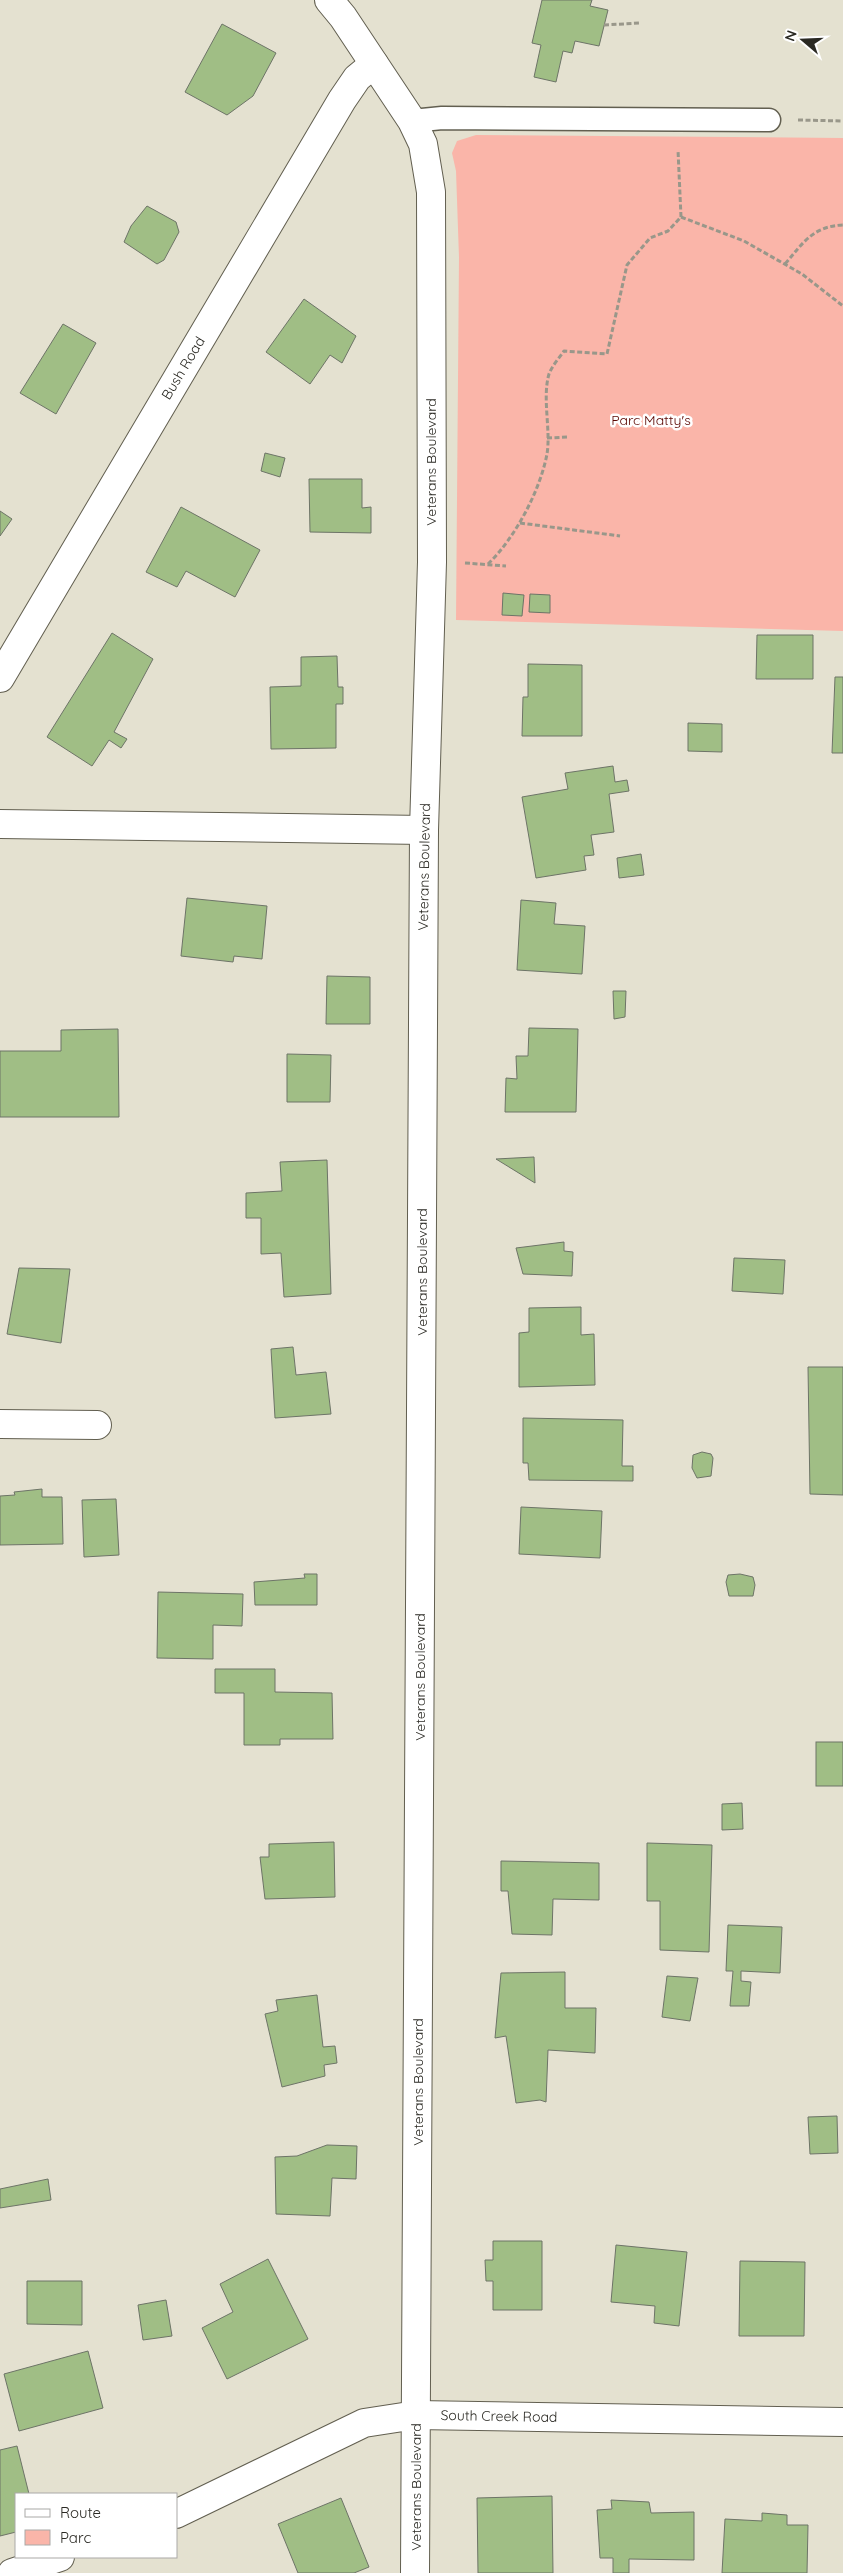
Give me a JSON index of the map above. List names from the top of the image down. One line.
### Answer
{"streets":{"street":["Bush Road","Veterans Boulevard","South Creek Road"]},"crossings":[["Bush Road","Veterans Boulevard"],["Veterans Boulevard","South Creek Road"]],"parks":["Parc Matty's"],"legend":["Route","Parc"],"north":"left"}
